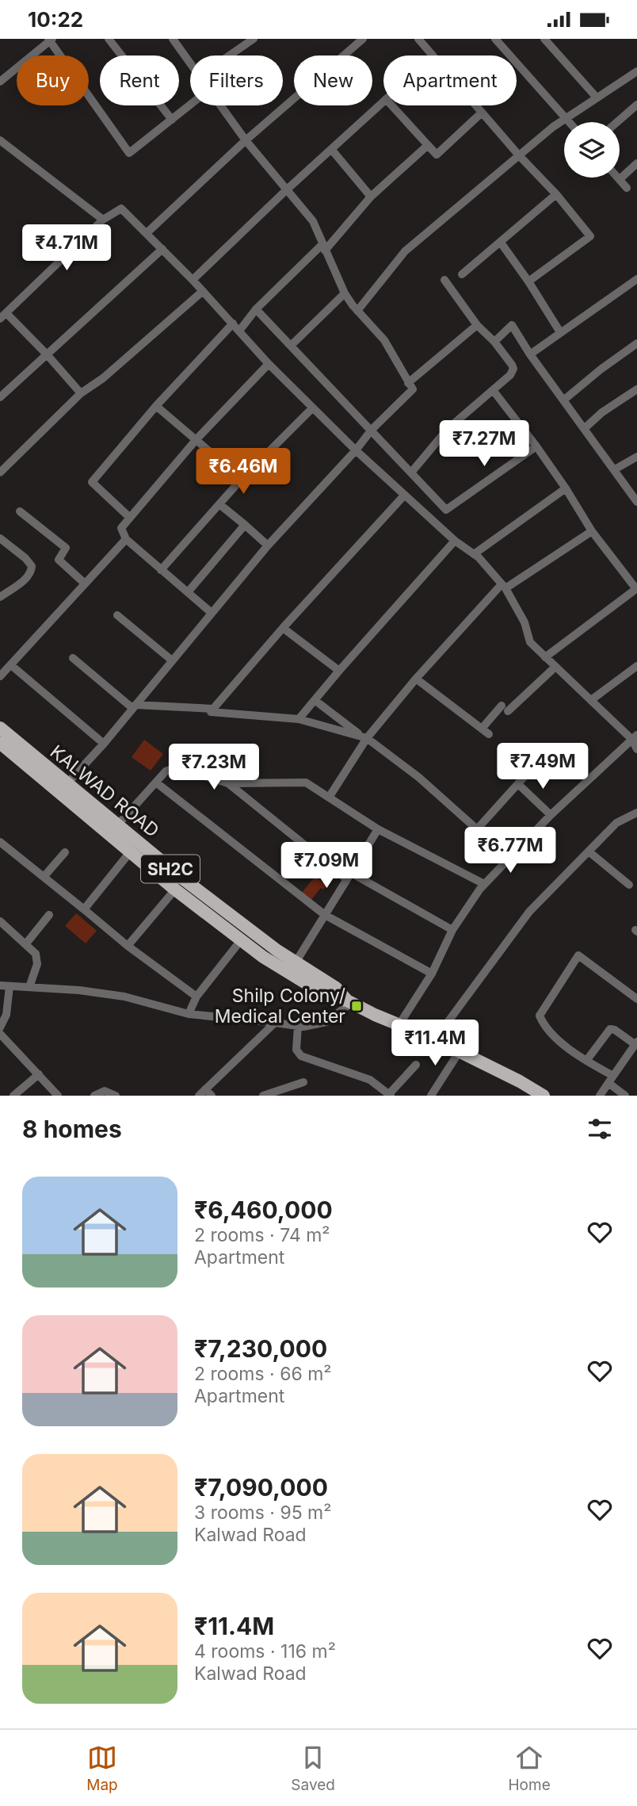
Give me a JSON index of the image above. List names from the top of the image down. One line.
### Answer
{"streets":{"main road":["KALWAD ROAD","SH2C"]},"places":{"transit":["Shilp Colony/ Medical Center"]},"page":{"status":"10:22","chip":["Buy","Rent","Filters","New","Apartment"],"price":["₹4.71M","₹7.27M","₹6.46M","₹7.49M","₹7.23M","₹6.77M","₹7.09M","₹11.4M"],"heading":"8 homes","list":[{"name":"₹6,460,000","note":"2 rooms · 74 m² · Apartment"},{"name":"₹7,230,000","note":"2 rooms · 66 m² · Apartment"},{"name":"₹7,090,000","note":"3 rooms · 95 m² · Kalwad Road"},{"name":"₹11.4M","note":"4 rooms · 116 m² · Kalwad Road"}],"tabs":["Map","Saved","Home"]}}
